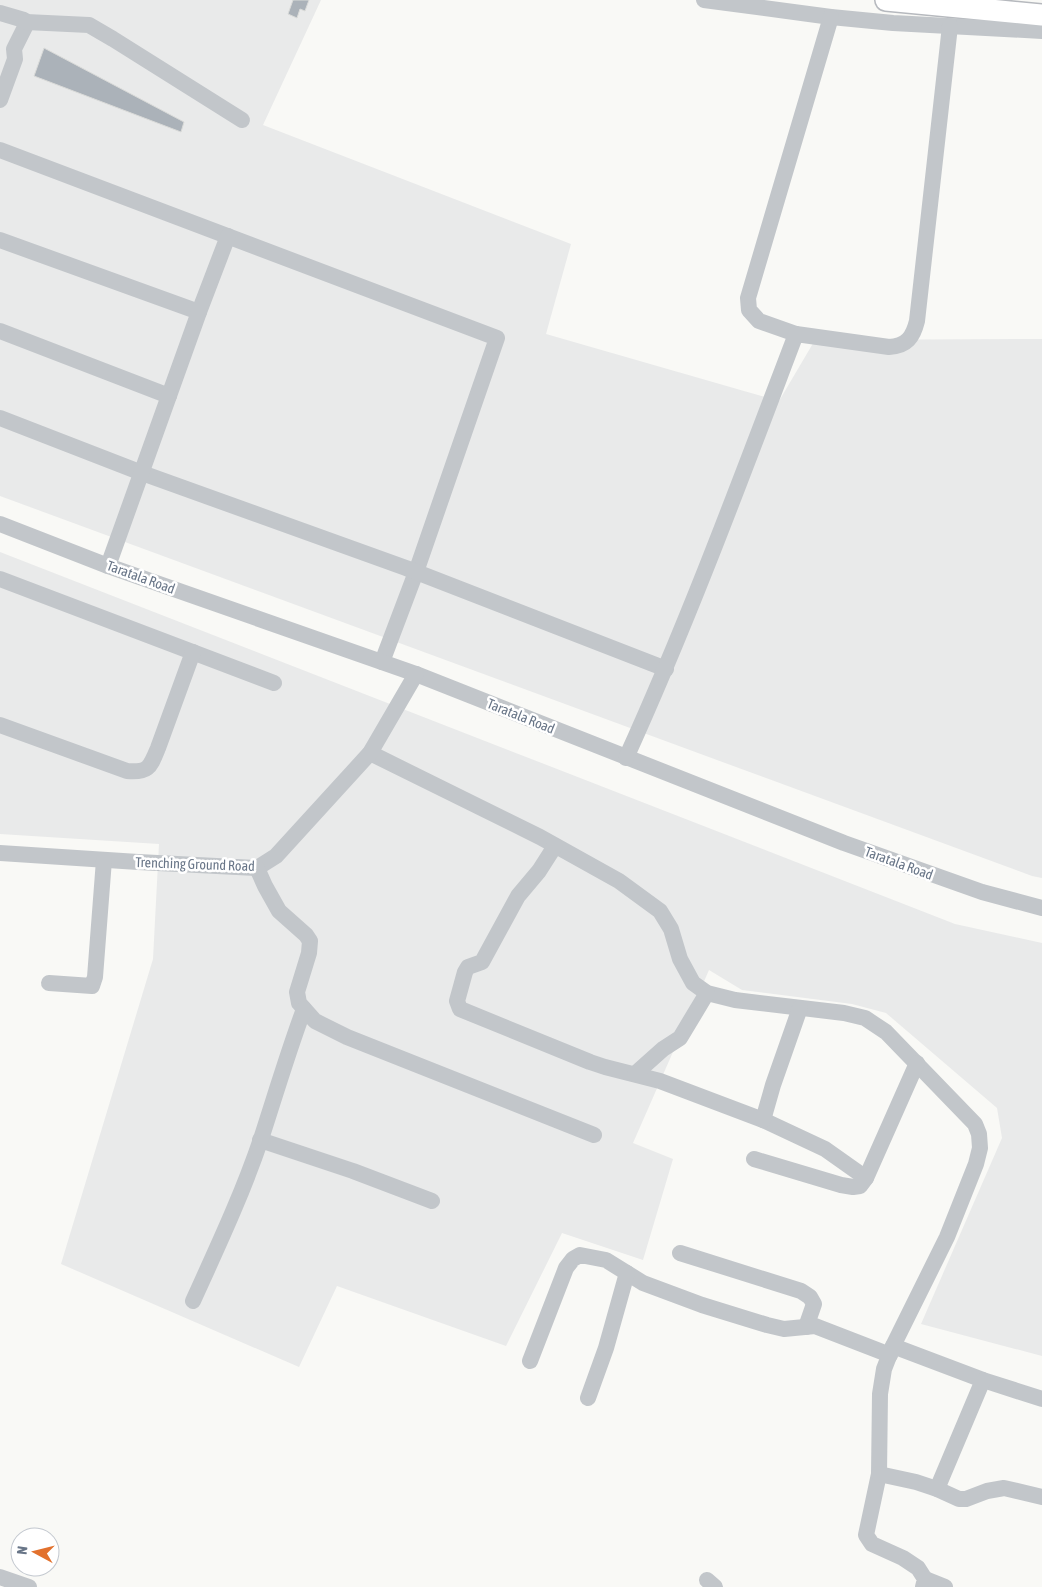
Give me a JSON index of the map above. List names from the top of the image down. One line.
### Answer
{"streets":{"street":["Taratala Road","Trenching Ground Road"]},"crossings":[["Taratala Road","Trenching Ground Road"]],"north":"left"}
